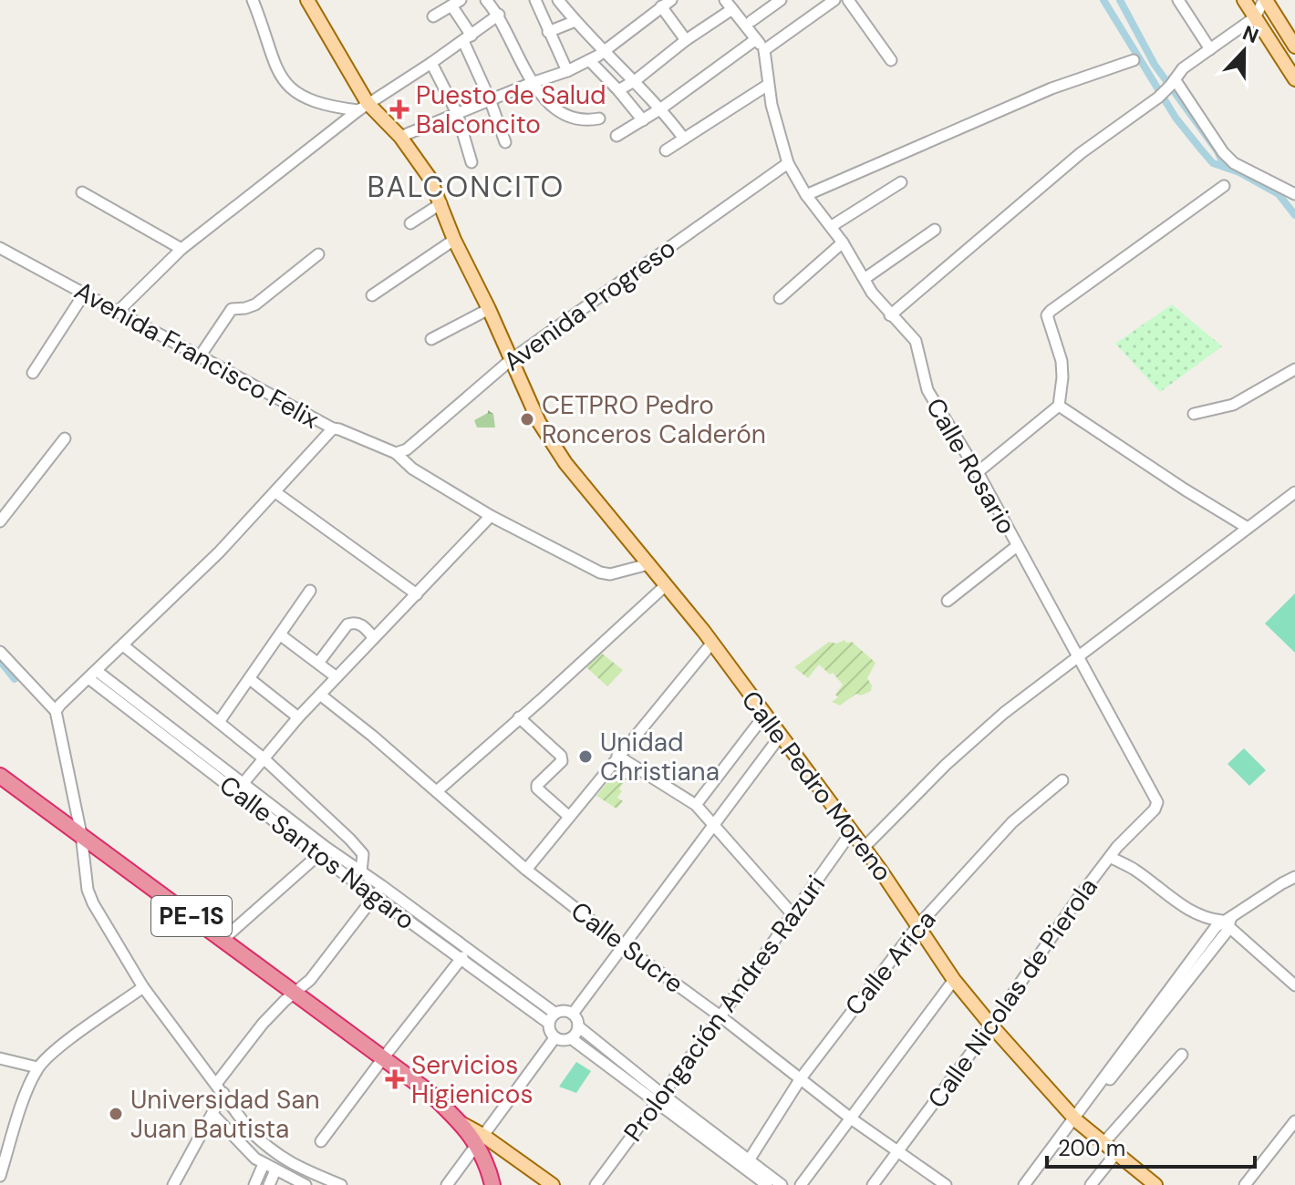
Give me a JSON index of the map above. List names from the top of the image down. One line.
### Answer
{"streets":{"highway":["PE-1S"],"main road":["Calle Pedro Moreno"],"street":["Avenida Progreso","Avenida Francisco Felix","Calle Rosario","Calle Santos Nagaro","Calle Sucre","Calle Arica","Calle Nicolas de Pierola","Prolongación Andres Razuri"]},"crossings":[["Avenida Progreso","Avenida Francisco Felix"],["Avenida Progreso","Calle Rosario"],["Avenida Progreso","Calle Pedro Moreno"],["Avenida Francisco Felix","Calle Pedro Moreno"],["Calle Rosario","Calle Nicolas de Pierola"],["Calle Pedro Moreno","Calle Arica"],["Calle Pedro Moreno","Calle Nicolas de Pierola"],["Calle Pedro Moreno","Prolongación Andres Razuri"],["Calle Sucre","Calle Arica"],["Calle Sucre","Calle Nicolas de Pierola"],["Calle Sucre","Prolongación Andres Razuri"]],"districts":["BALCONCITO"],"places":{"health":["Puesto de Salud Balconcito","Servicios Higienicos"],"other":["CETPRO Pedro Ronceros Calderón","Unidad Christiana","Universidad San Juan Bautista"]},"scale_bar":"200 m","north":"top"}
